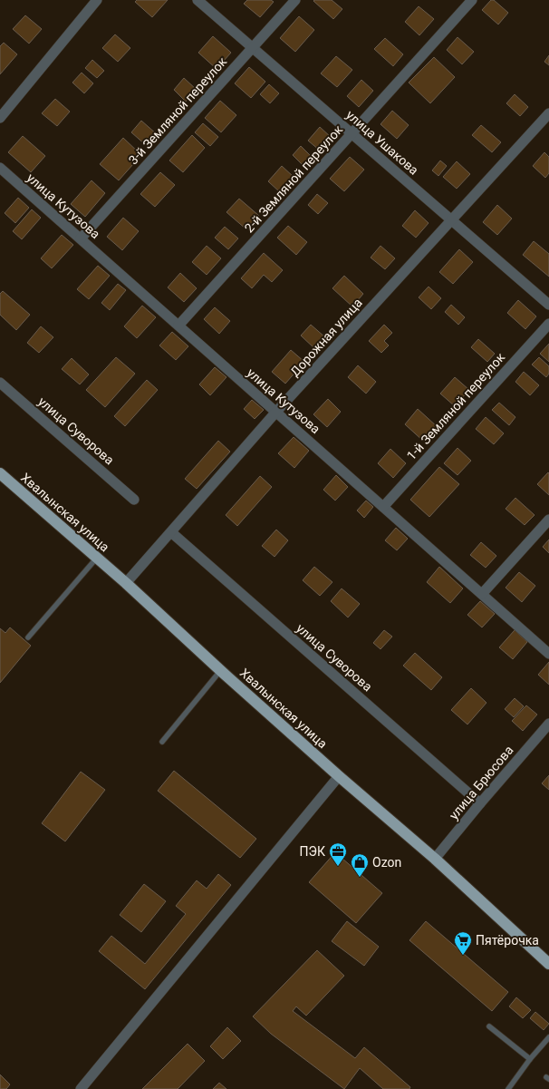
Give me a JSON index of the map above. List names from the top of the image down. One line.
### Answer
{"streets":{"main road":["Хвалынская улица"],"street":["3-й Земляной переулок","улица Ушакова","2-й Земляной переулок","улица Кутузова","Дорожная улица","1-й Земляной переулок","улица Суворова","улица Брюсова"]},"crossings":[["3-й Земляной переулок","улица Ушакова"],["3-й Земляной переулок","улица Кутузова"],["улица Ушакова","2-й Земляной переулок"],["улица Ушакова","Дорожная улица"],["2-й Земляной переулок","улица Кутузова"],["улица Кутузова","Дорожная улица"],["улица Кутузова","1-й Земляной переулок"],["Дорожная улица","улица Суворова"],["Дорожная улица","Хвалынская улица"],["улица Суворова","улица Брюсова"],["Хвалынская улица","улица Брюсова"]],"places":{"office":["ПЭК"],"shop":["Ozon"],"supermarket":["Пятёрочка"]}}
